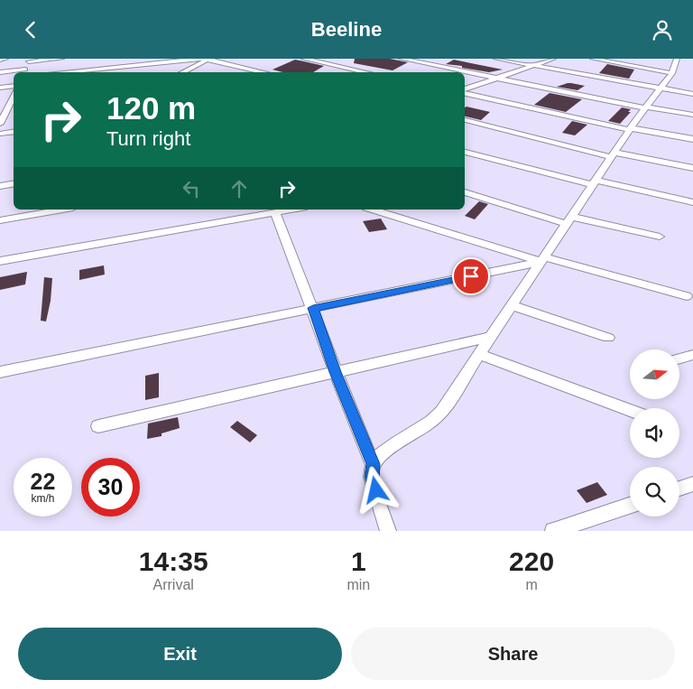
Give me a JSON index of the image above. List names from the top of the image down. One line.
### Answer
{"north":"right","page":{"header":"Beeline","turn":["120 m","Turn right"],"speed":"22 km/h","limit":"30","eta":["14:35","Arrival","1","min","220","m"],"buttons":["Exit","Share"]}}
